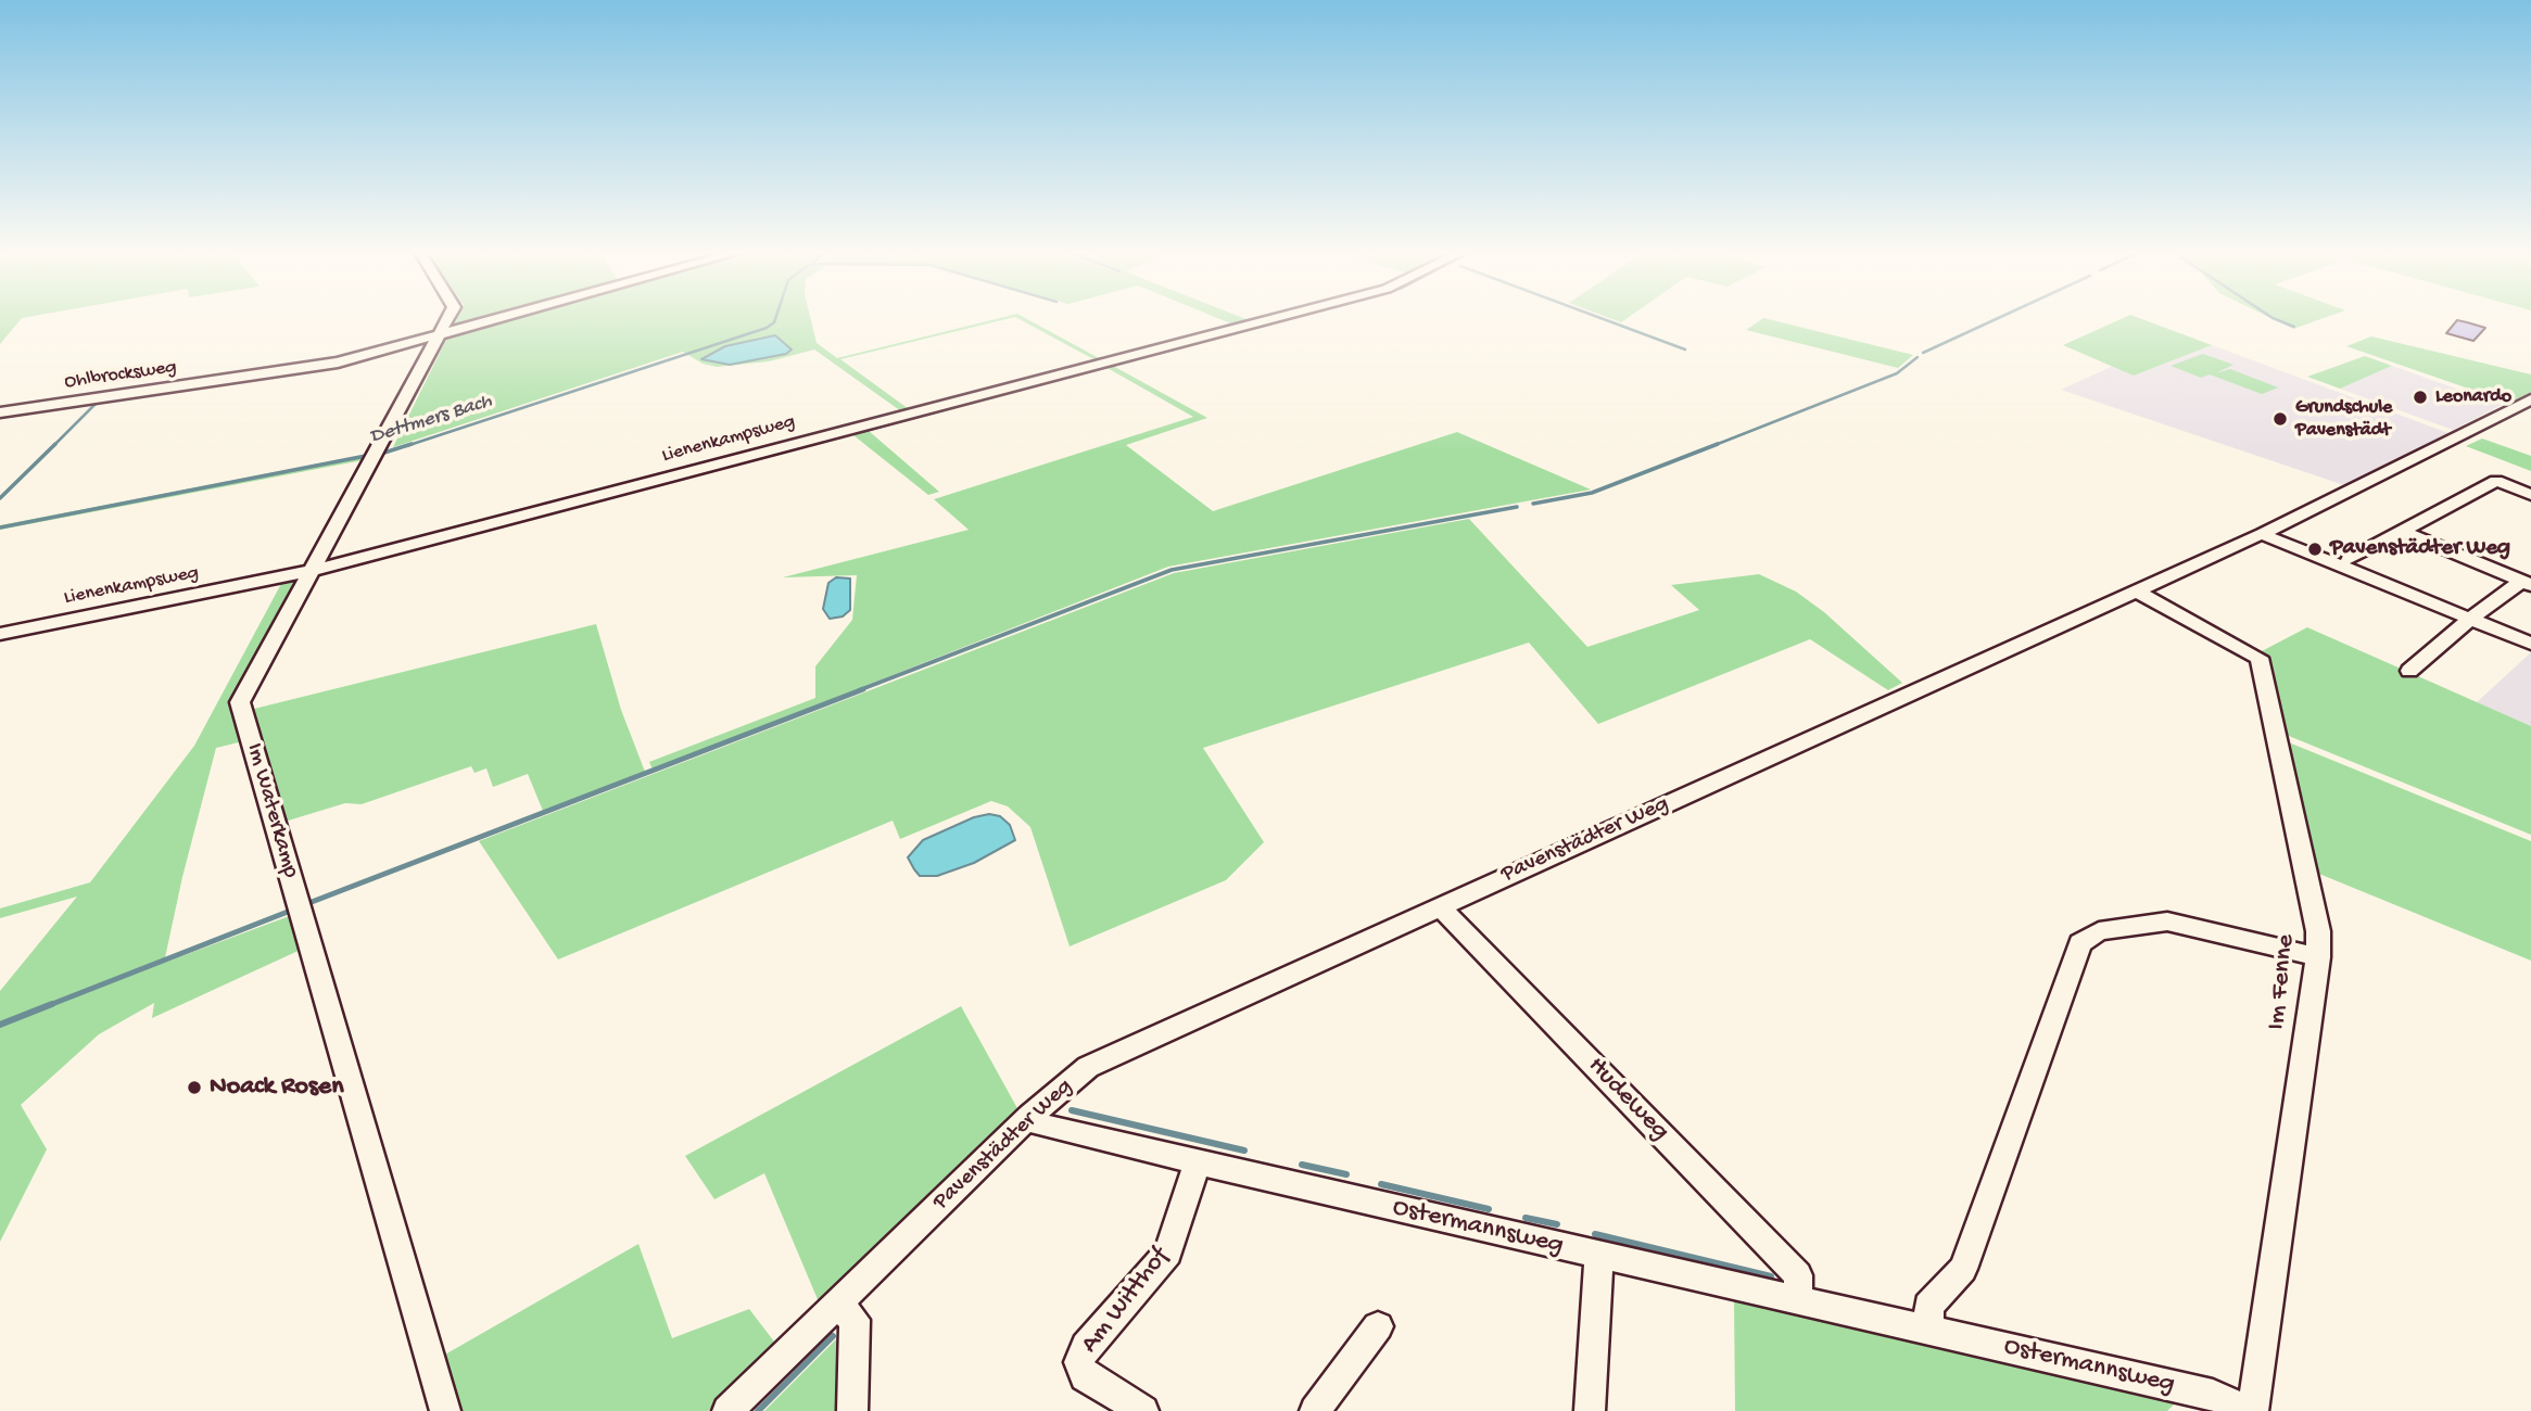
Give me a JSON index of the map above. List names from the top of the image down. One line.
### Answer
{"streets":{"street":["Ohlbrocksweg","Lienenkampsweg","Im Waterkamp","Pavenstädter Weg","Im Fenne","Hudeweg","Ostermannsweg","Am Witthof"]},"crossings":[["Ohlbrocksweg","Im Waterkamp"],["Lienenkampsweg","Im Waterkamp"],["Pavenstädter Weg","Im Fenne"],["Pavenstädter Weg","Hudeweg"],["Pavenstädter Weg","Ostermannsweg"],["Im Fenne","Ostermannsweg"],["Hudeweg","Ostermannsweg"],["Ostermannsweg","Am Witthof"]],"water":["Dettmers Bach"],"places":["Leonardo","Grundschule Pavenstädt","Pavenstädter Weg","Noack Rosen"]}
